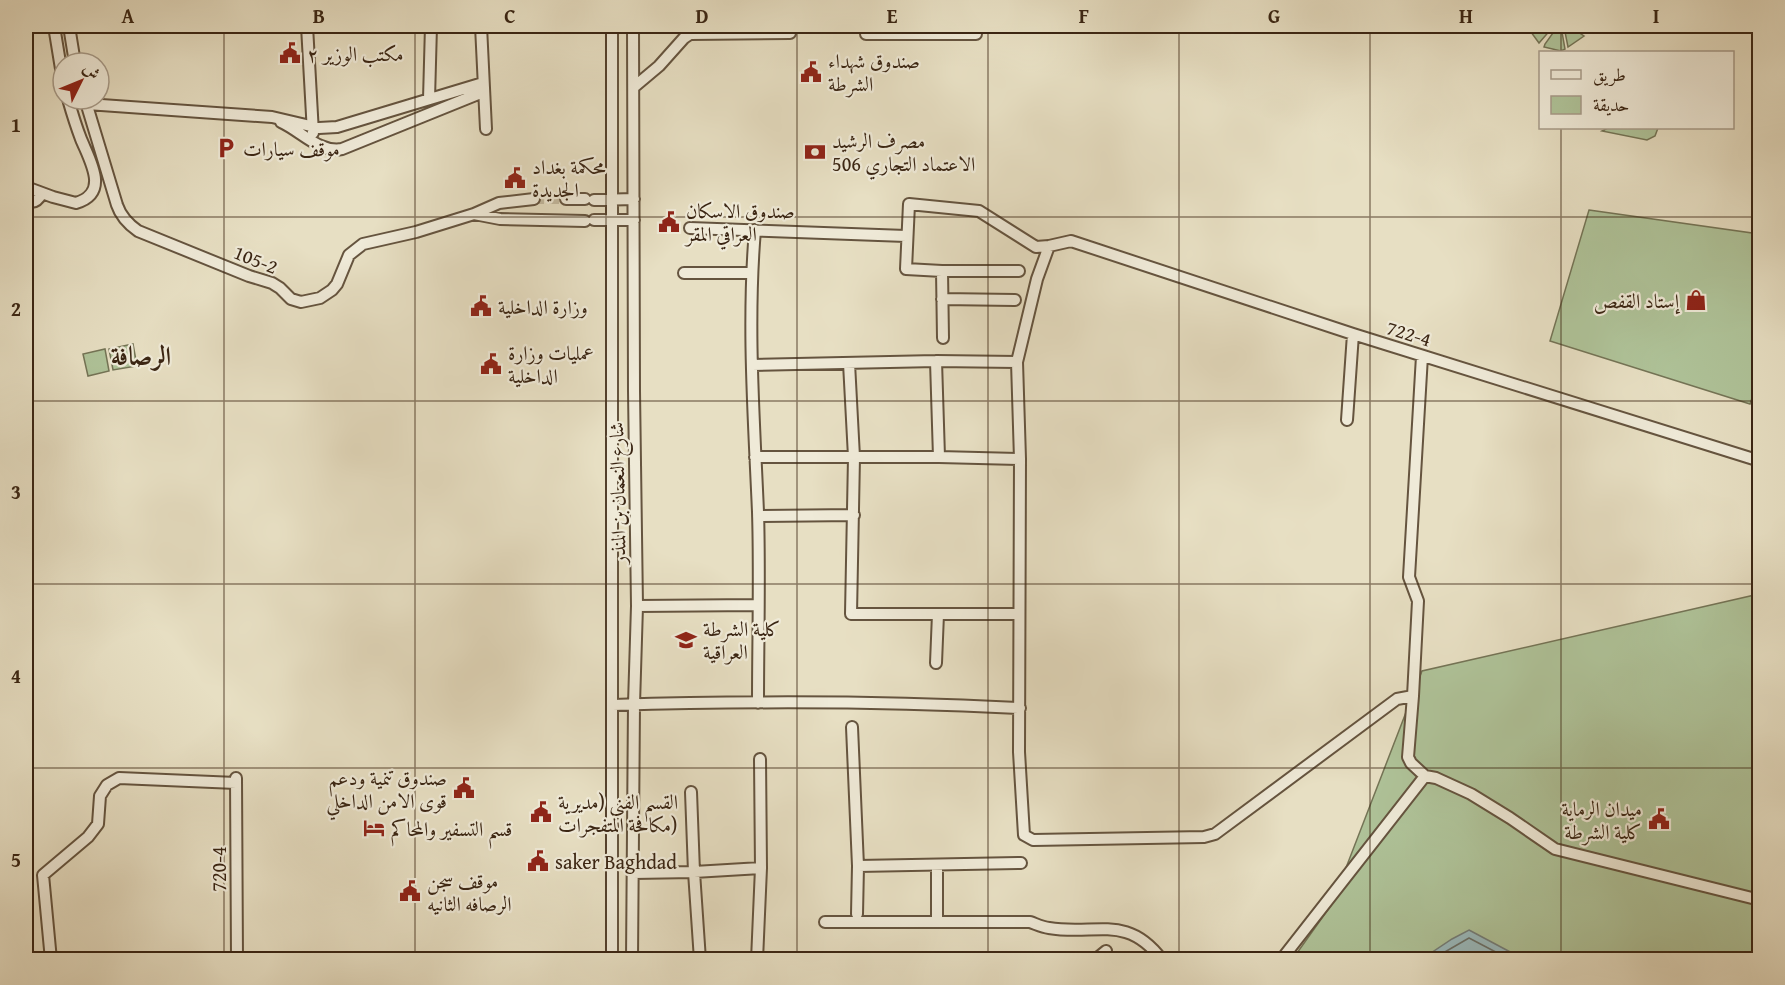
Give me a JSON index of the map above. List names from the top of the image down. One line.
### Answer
{"streets":{"street":["105-2","722-4","شارع النعمان بن المنذر","720-4"]},"crossings":[["105-2","شارع النعمان بن المنذر"]],"districts":["الرصافة"],"places":{"public building":["مكتب الوزير ٢","صندوق شهداء الشرطة","محكمة بغداد الجديدة","صندوق الاسكان العراقي المقر","وزارة الداخلية","عمليات وزارة الداخلية","صندوق تنمية ودعم قوى الامن الداخلي","القسم الفني (مديرية مكافحة المتفجرات)","ميدان الرماية كلية الشرطة","saker Baghdad","موقف سجن الرصافه الثانيه"],"parking":["موقف سيارات"],"bank":["مصرف الرشيد الاعتماد التجاري 506"],"shop":["إستاد القفص"],"school or university":["كلية الشرطة العراقية"],"hotel":["قسم التسفير والمحاكم"]},"legend":["طريق","حديقة"],"north":"top right","grid":{"columns":["A","B","C","D","E","F","G","H","I"],"rows":["1","2","3","4","5"]}}
